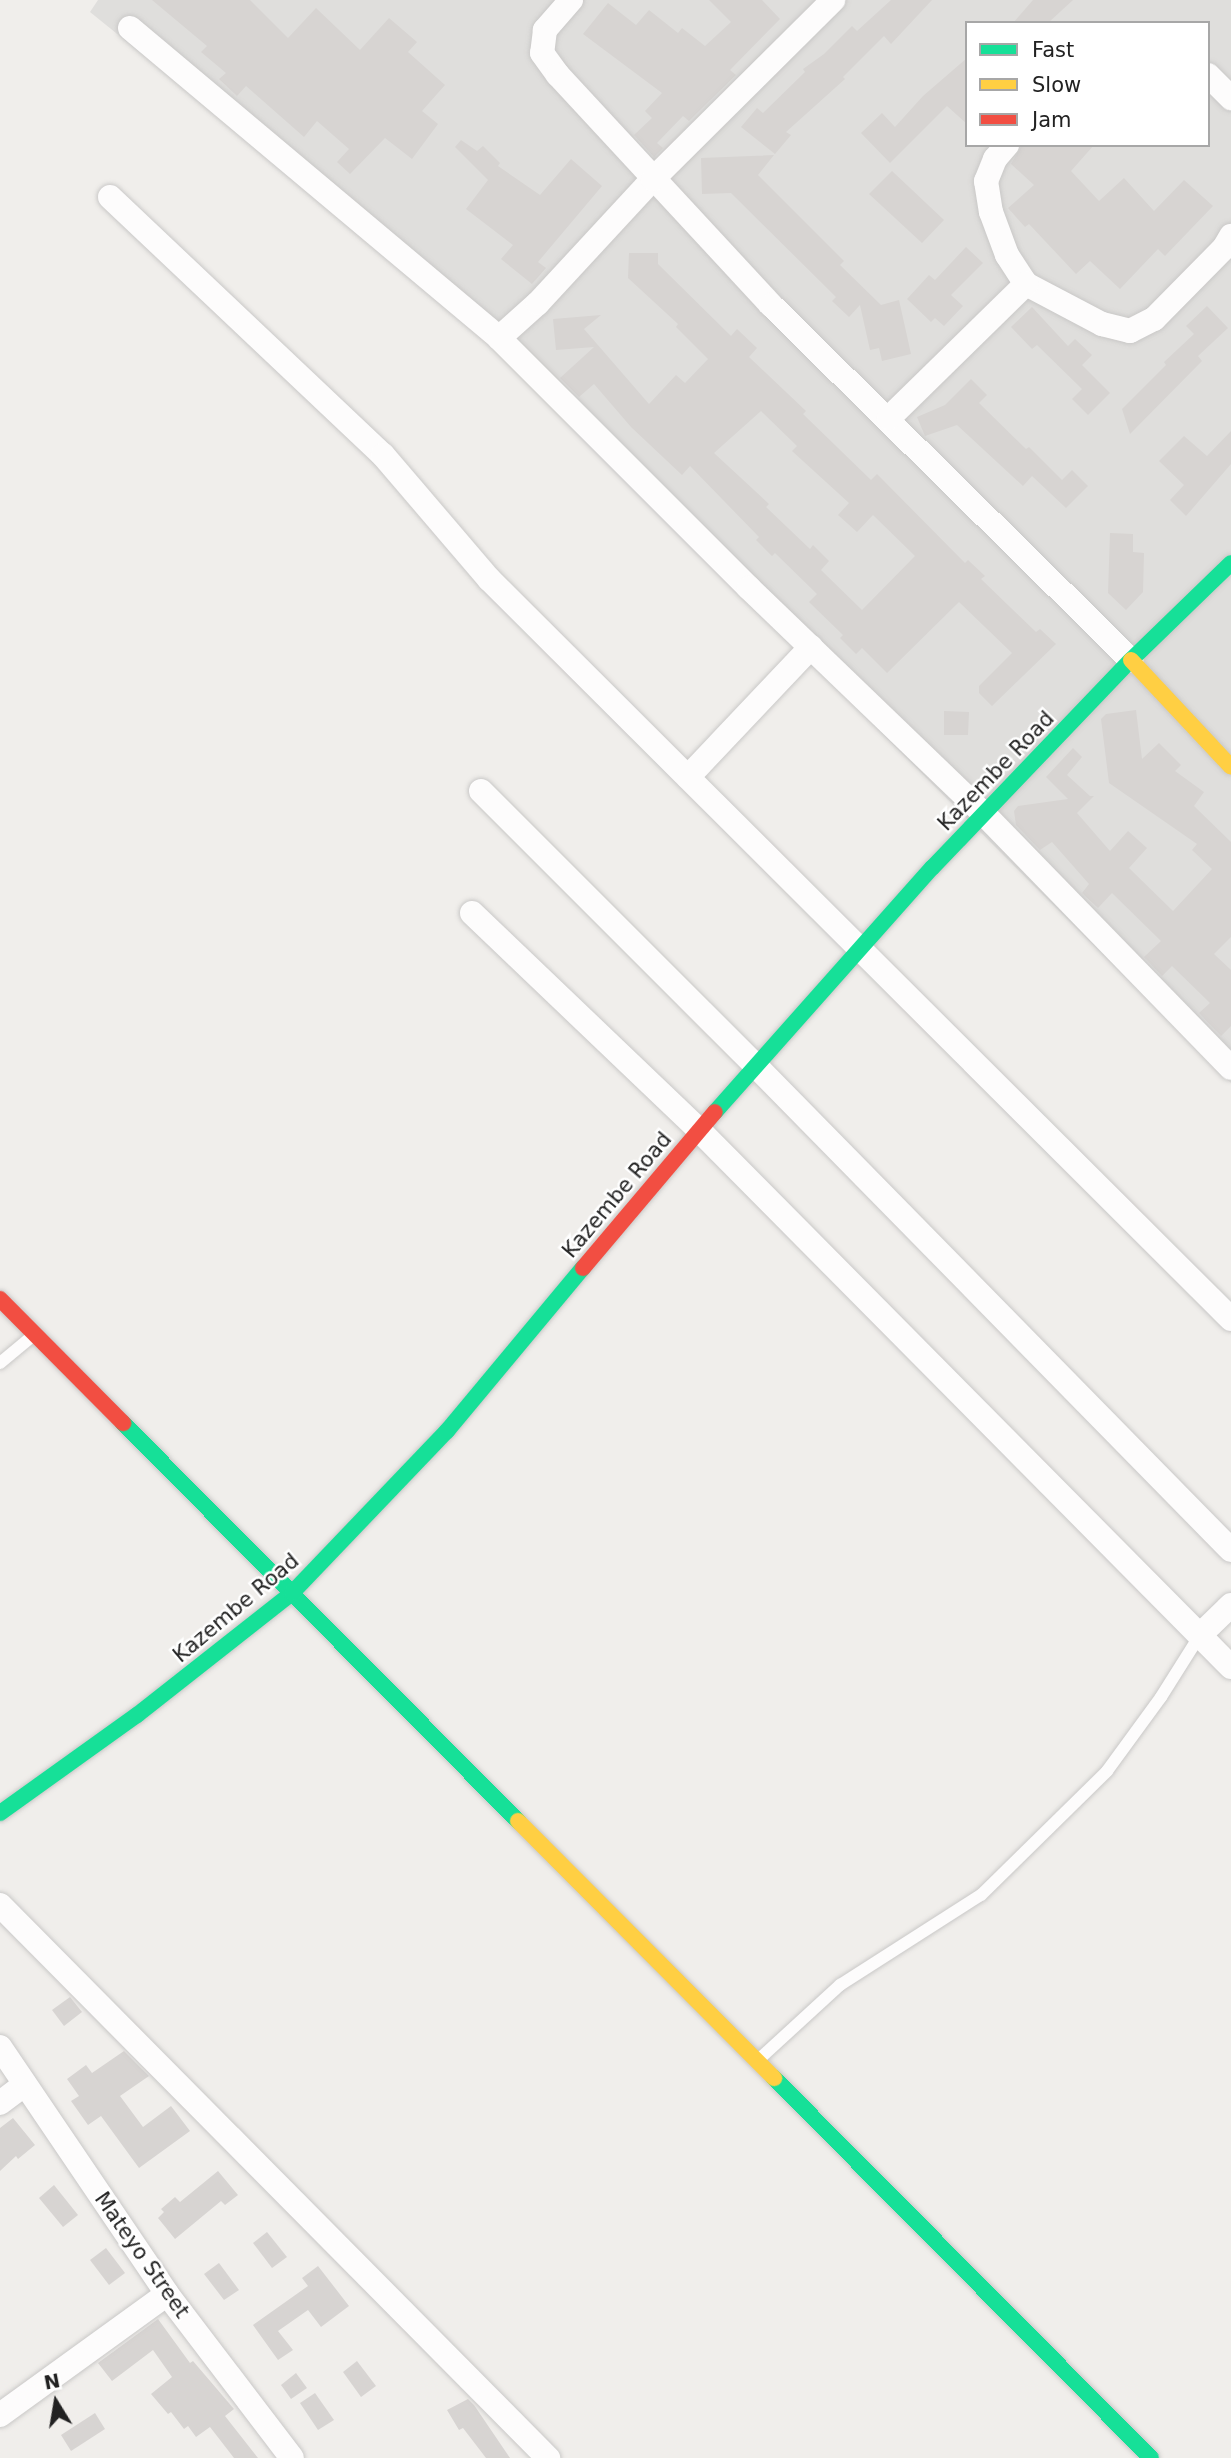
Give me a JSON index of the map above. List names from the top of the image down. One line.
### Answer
{"streets":{"street":["Kazembe Road","Mateyo Street"]},"legend":["Fast","Slow","Jam"],"north":"top"}
